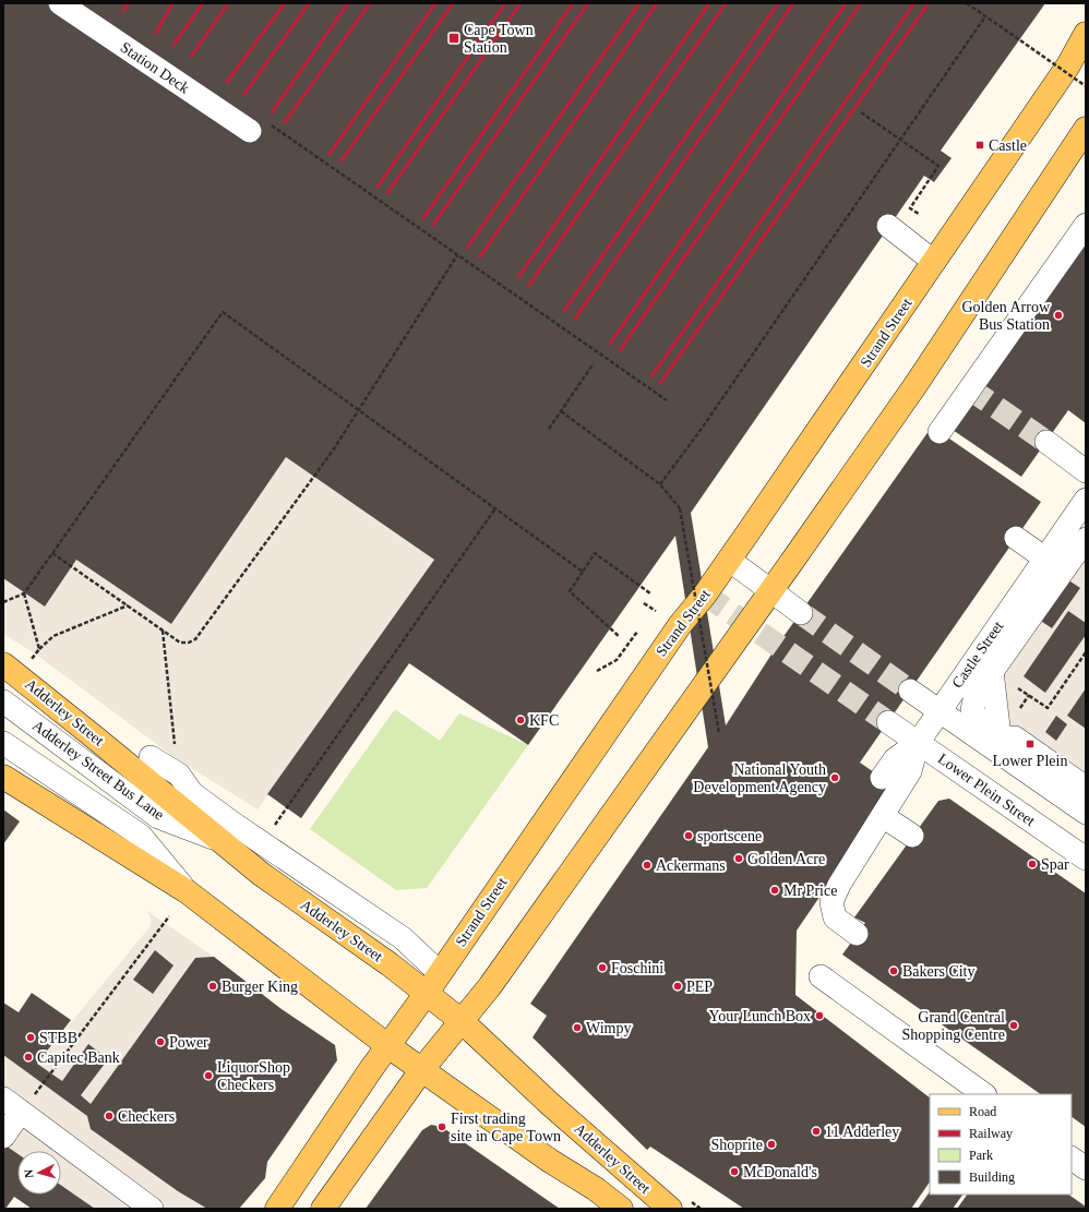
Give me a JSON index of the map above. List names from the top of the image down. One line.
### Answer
{"streets":{"main road":["Strand Street","Adderley Street"],"street":["Station Deck","Castle Street","Adderley Street Bus Lane","Lower Plein Street"]},"crossings":[["Strand Street","Adderley Street"],["Castle Street","Lower Plein Street"],["Adderley Street","Adderley Street Bus Lane"]],"places":{"transit":["Cape Town Station","Castle","Lower Plein"],"other":["Golden Arrow Bus Station","KFC","National Youth Development Agency","sportscene","Golden Acre","Spar","Ackermans","Mr Price","Foschini","Bakers City","Burger King","PEP","Your Lunch Box","Grand Central Shopping Centre","Wimpy","STBB","Power","Capitec Bank","LiquorShop Checkers","Checkers","First trading site in Cape Town","11 Adderley","Shoprite","McDonald's"]},"legend":["Road","Railway","Park","Building"],"north":"left"}
